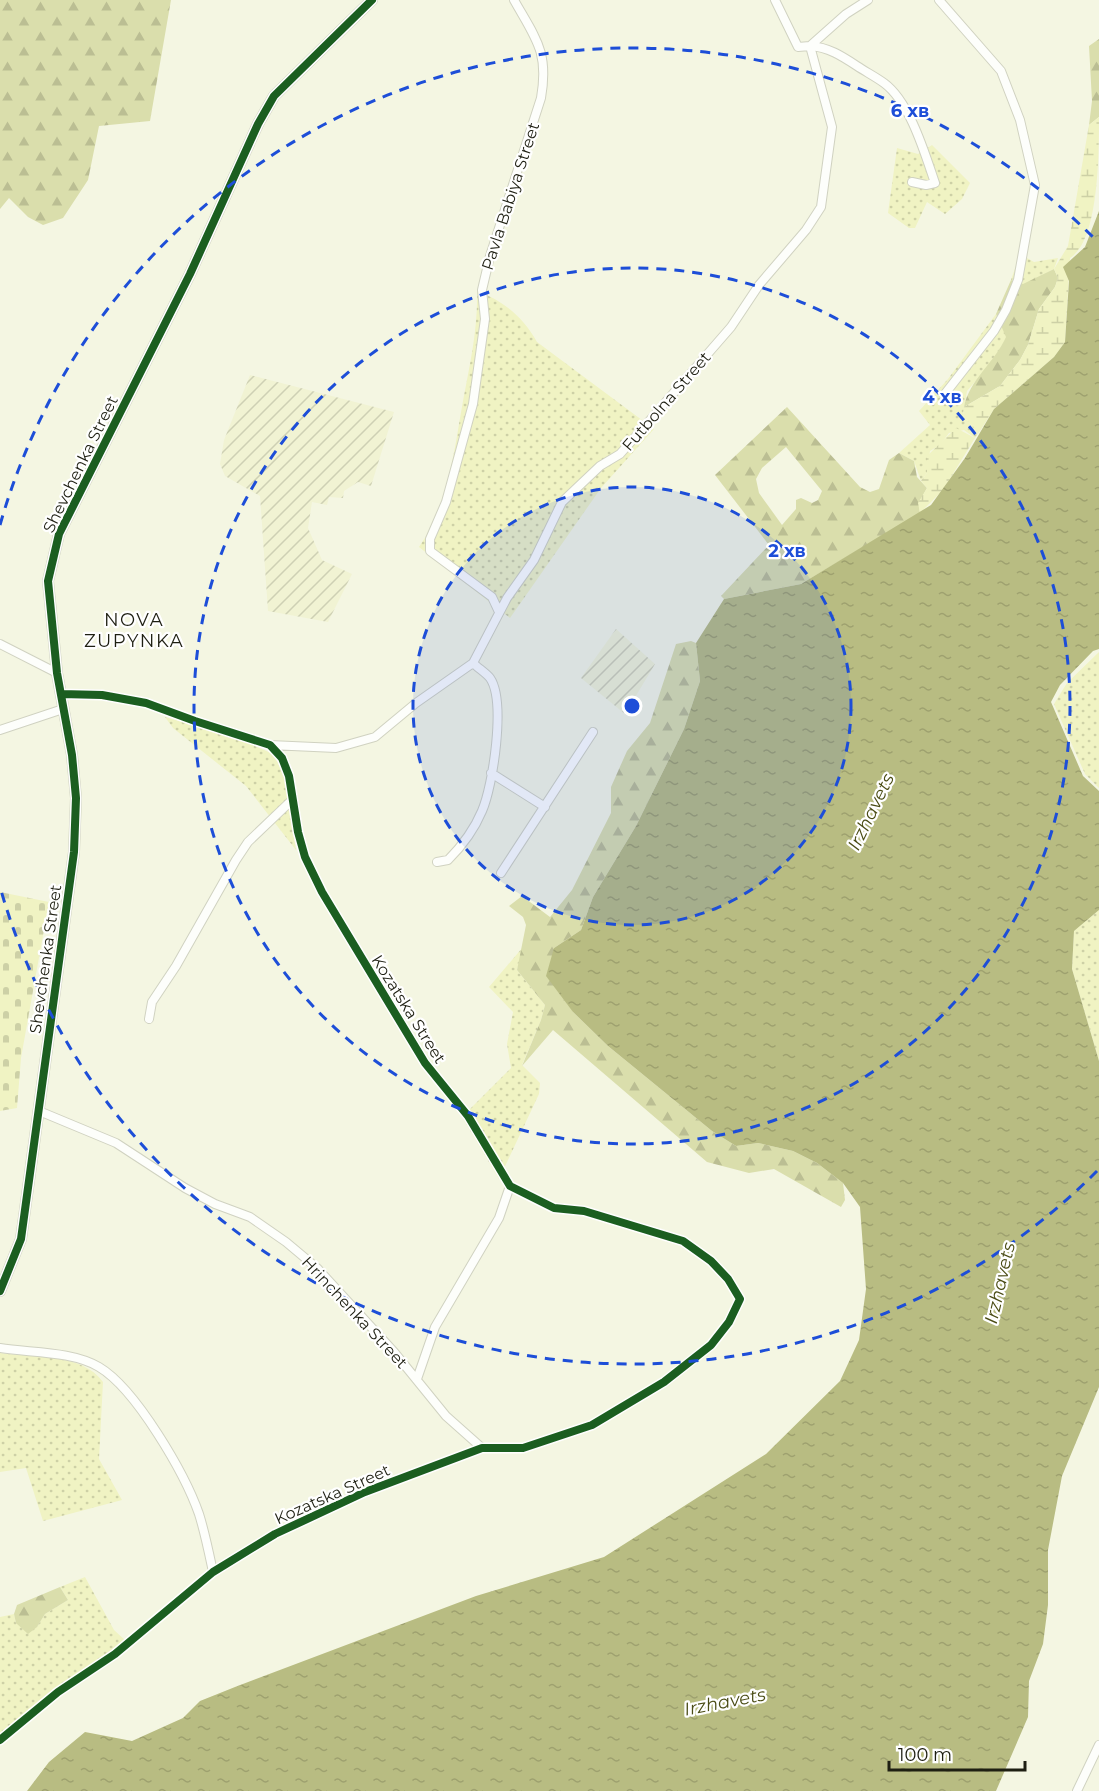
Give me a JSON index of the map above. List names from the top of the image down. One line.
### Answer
{"streets":{"street":["Pavla Babiya Street","Futbolna Street","Shevchenka Street","Kozatska Street","Hrinchenka Street"]},"crossings":[["Pavla Babiya Street","Futbolna Street"],["Shevchenka Street","Hrinchenka Street"],["Kozatska Street","Hrinchenka Street"]],"districts":["NOVA ZUPYNKA"],"water":["Irzhavets"],"scale_bar":"100 m","rings":["6 хв","4 хв","2 хв"]}
